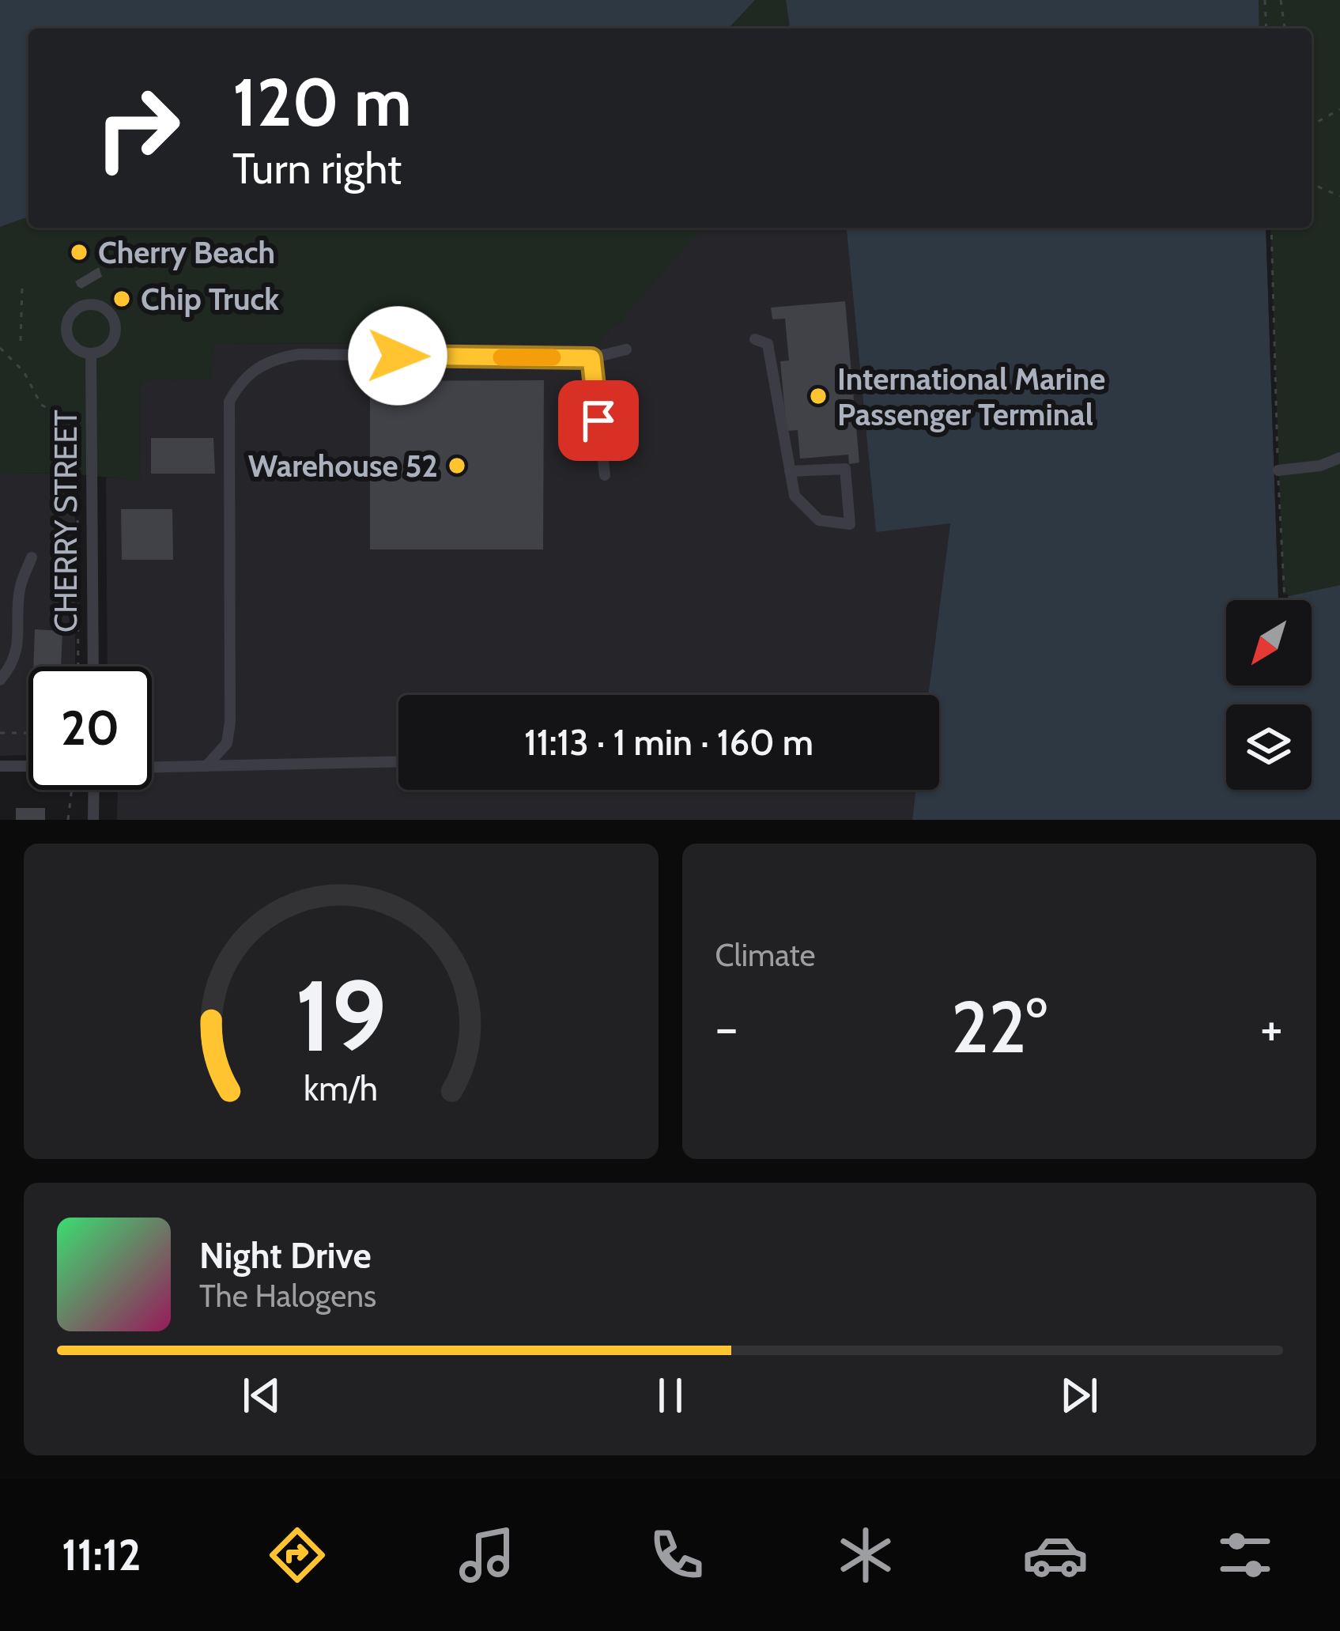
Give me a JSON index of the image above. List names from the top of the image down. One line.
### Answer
{"streets":{"street":["CHERRY STREET"]},"places":["Cherry Beach","Chip Truck","International Marine Passenger Terminal","Warehouse 52"],"north":"bottom left","page":{"turn":["120 m","Turn right"],"limit":"20","trip":"11:13 · 1 min · 160 m","tile":"Climate","heat":["−","22°","+"],"song":["Night Drive","The Halogens"],"tabs":"11:12","gauge":["19","km/h"]}}
